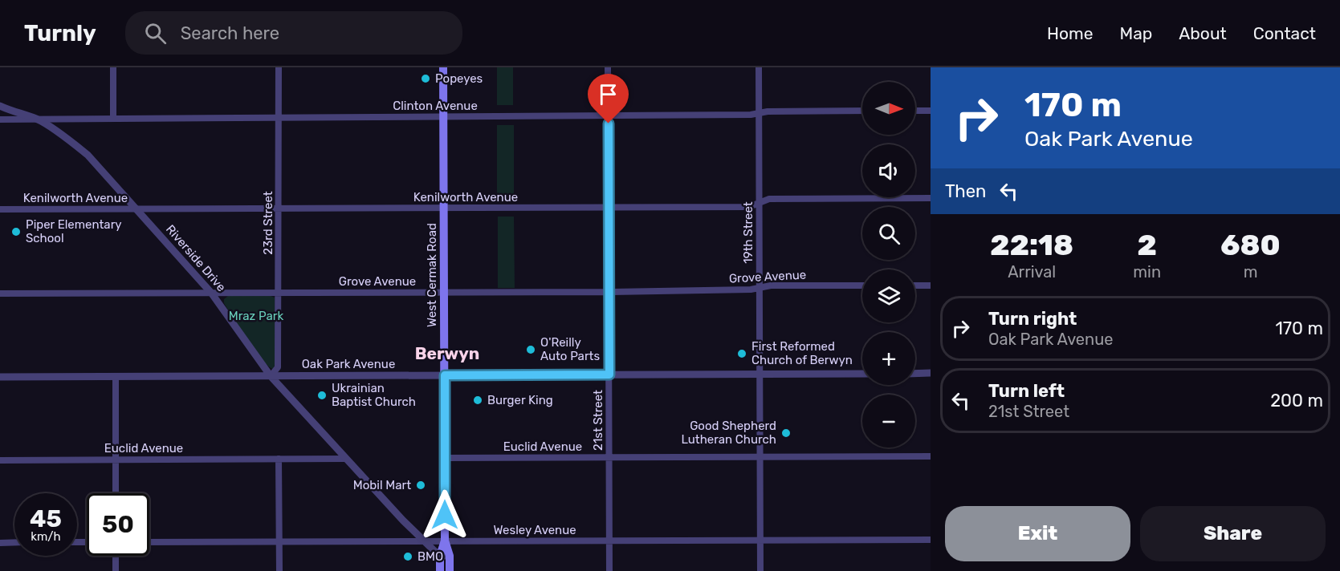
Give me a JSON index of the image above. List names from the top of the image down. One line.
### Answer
{"streets":{"main road":["West Cermak Road"],"street":["Clinton Avenue","Kenilworth Avenue","23rd Street","19th Street","Riverside Drive","Grove Avenue","Oak Park Avenue","21st Street","Euclid Avenue","Wesley Avenue"]},"crossings":[["Clinton Avenue","23rd Street"],["Clinton Avenue","19th Street"],["Clinton Avenue","Riverside Drive"],["Clinton Avenue","West Cermak Road"],["Clinton Avenue","21st Street"],["Kenilworth Avenue","23rd Street"],["Kenilworth Avenue","19th Street"],["Kenilworth Avenue","Riverside Drive"],["Kenilworth Avenue","West Cermak Road"],["Kenilworth Avenue","21st Street"],["23rd Street","Riverside Drive"],["23rd Street","Grove Avenue"],["23rd Street","Oak Park Avenue"],["19th Street","Grove Avenue"],["19th Street","Oak Park Avenue"],["19th Street","Euclid Avenue"],["19th Street","Wesley Avenue"],["Riverside Drive","West Cermak Road"],["Riverside Drive","Grove Avenue"],["Riverside Drive","Oak Park Avenue"],["Riverside Drive","Euclid Avenue"],["Riverside Drive","Wesley Avenue"],["West Cermak Road","Grove Avenue"],["West Cermak Road","Oak Park Avenue"],["West Cermak Road","Euclid Avenue"],["West Cermak Road","Wesley Avenue"],["Grove Avenue","21st Street"],["Oak Park Avenue","21st Street"],["21st Street","Euclid Avenue"],["21st Street","Wesley Avenue"]],"districts":["Berwyn"],"parks":["Mraz Park"],"places":["Popeyes","Piper Elementary School","O'Reilly Auto Parts","First Reformed Church of Berwyn","Ukrainian Baptist Church","Burger King","Good Shepherd Lutheran Church","Mobil Mart","BMO"],"north":"right","page":{"header":"Turnly","search":"Search here","nav":["Home","Map","About","Contact"],"turn":["170 m","Oak Park Avenue"],"map_buttons":["+","−"],"then":"Then","eta":["22:18","Arrival","2","min","680","m"],"list":[{"name":"Turn right","note":"Oak Park Avenue","value":"170 m"},{"name":"Turn left","note":"21st Street","value":"200 m"}],"speed":"45 km/h","limit":"50","buttons":["Exit","Share"]}}
